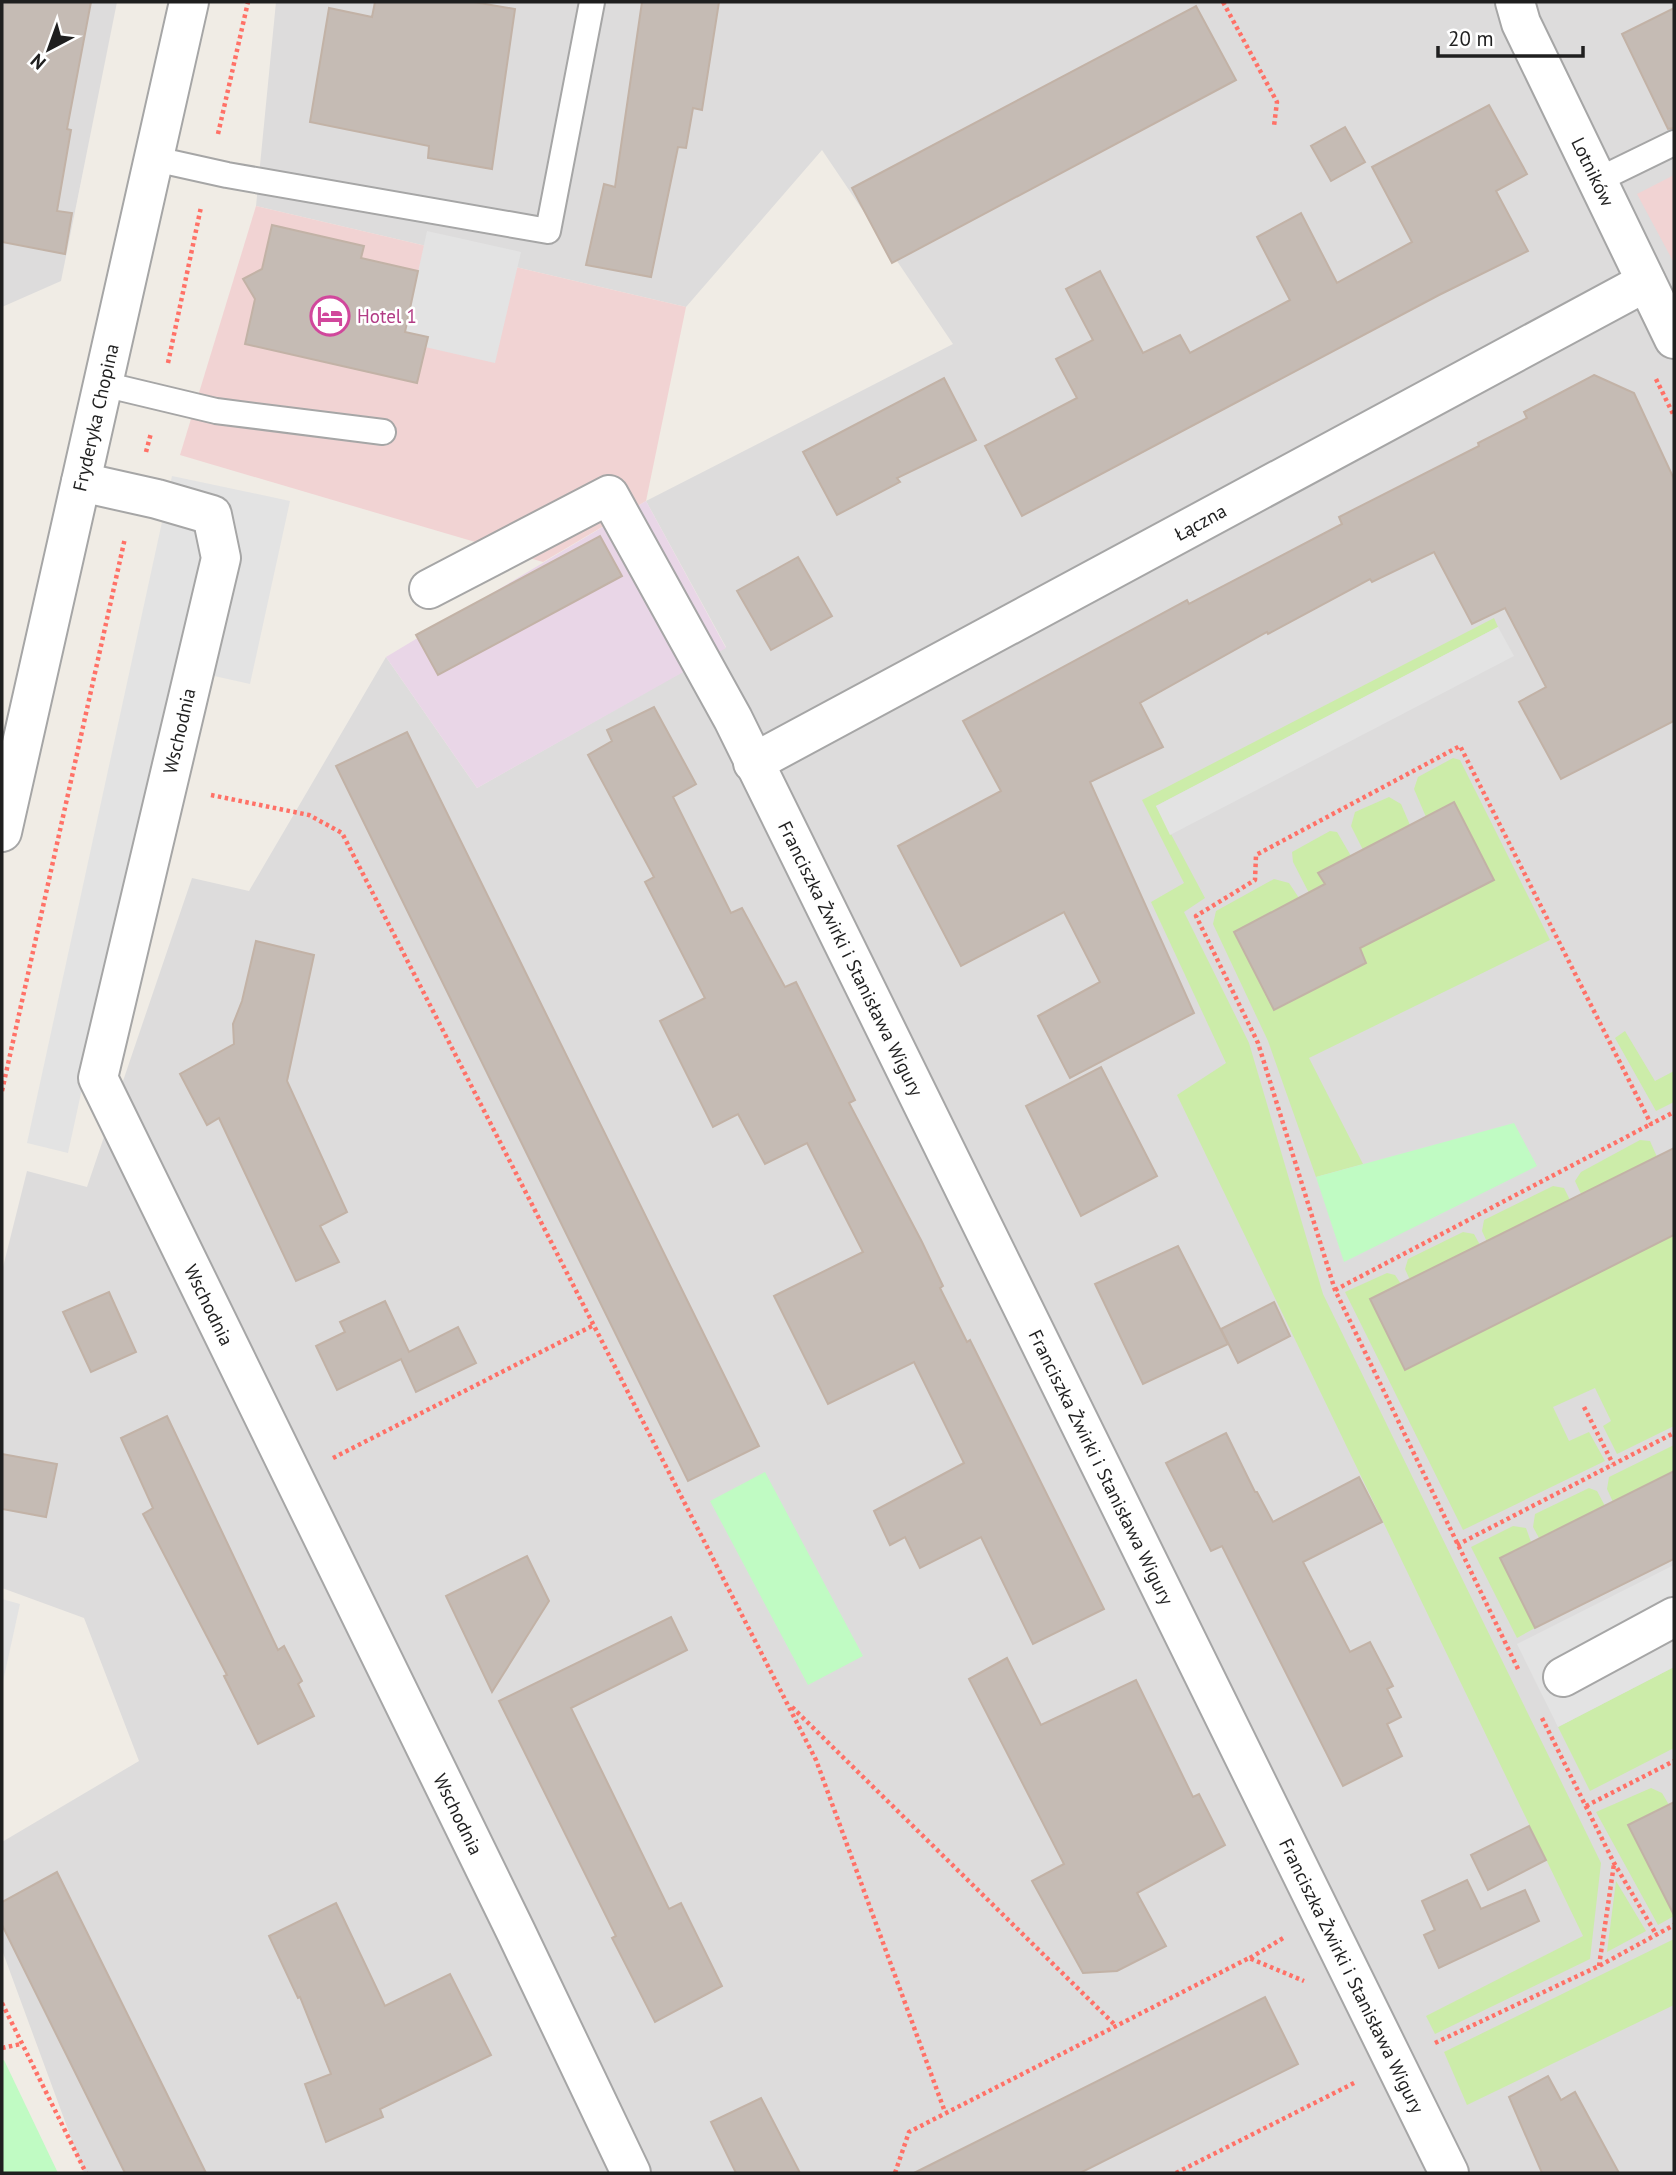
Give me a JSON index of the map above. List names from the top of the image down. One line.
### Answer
{"streets":{"street":["Lotników","Fryderyka Chopina","Łączna","Wschodnia","Franciszka Żwirki i Stanisława Wigury"]},"crossings":[["Lotników","Łączna"],["Fryderyka Chopina","Wschodnia"],["Łączna","Franciszka Żwirki i Stanisława Wigury"]],"places":{"hotel":["Hotel 1"]},"scale_bar":"20 m","north":"bottom left"}
